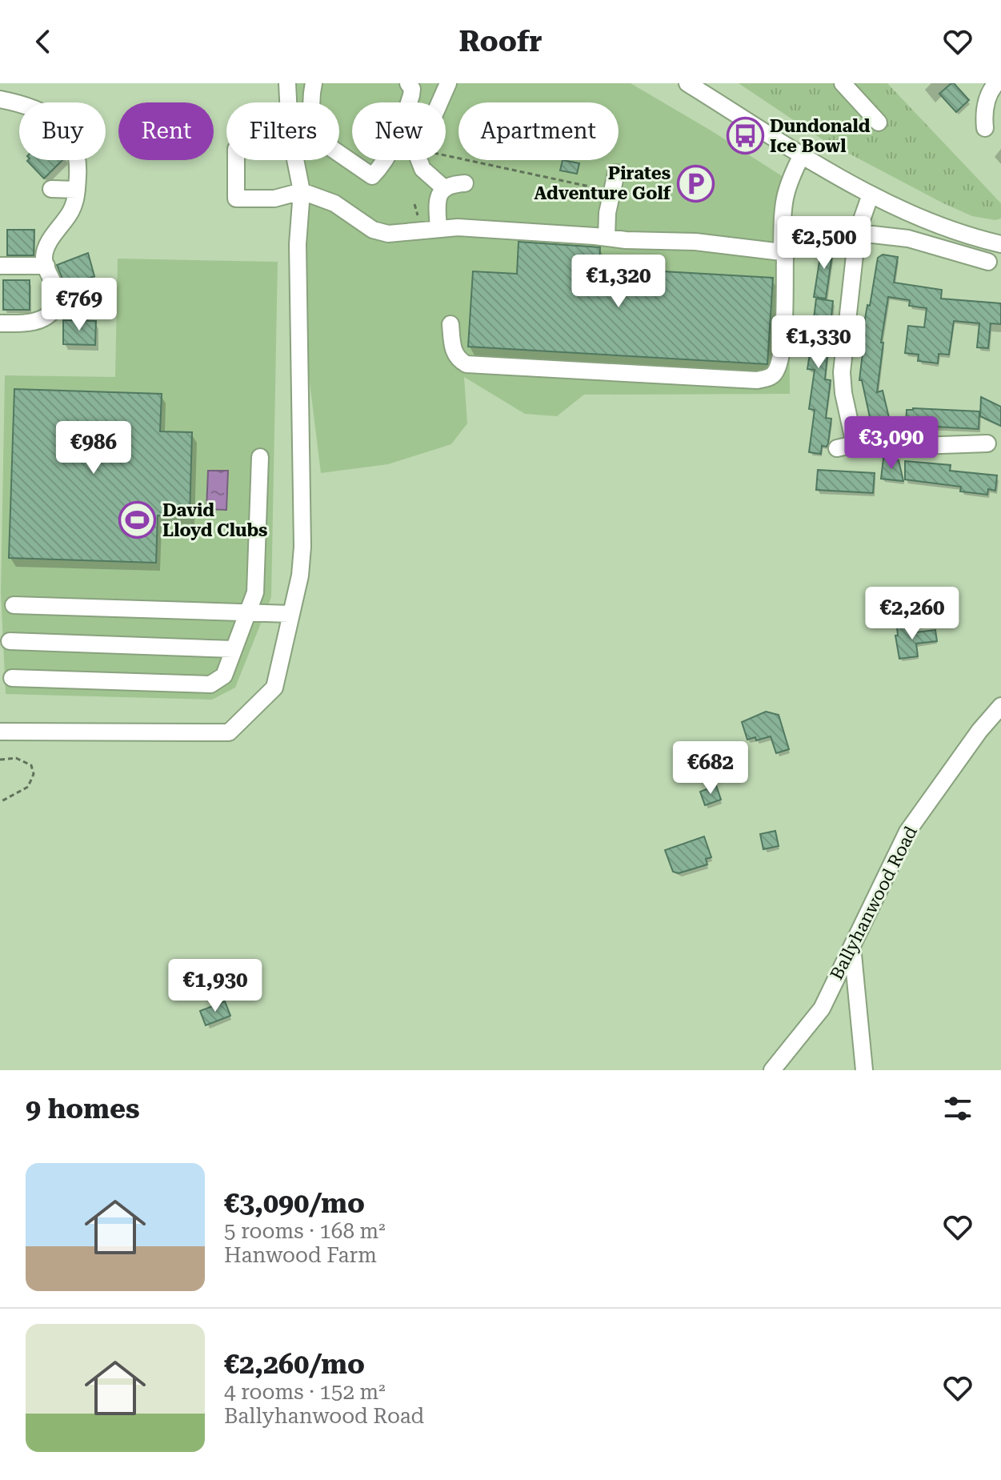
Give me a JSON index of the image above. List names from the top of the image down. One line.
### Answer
{"streets":{"street":["Ballyhanwood Road"]},"places":{"bus stop":["Dundonald Ice Bowl"],"parking":["Pirates Adventure Golf"],"sports":["David Lloyd Clubs"]},"page":{"header":"Roofr","chip":["Buy","Rent","Filters","New","Apartment"],"price":["€2,500","€1,320","€769","€1,330","€3,090","€986","€2,260","€682","€1,930"],"heading":"9 homes","list":[{"name":"€3,090/mo","note":"5 rooms · 168 m² · Hanwood Farm"},{"name":"€2,260/mo","note":"4 rooms · 152 m² · Ballyhanwood Road"}]}}
